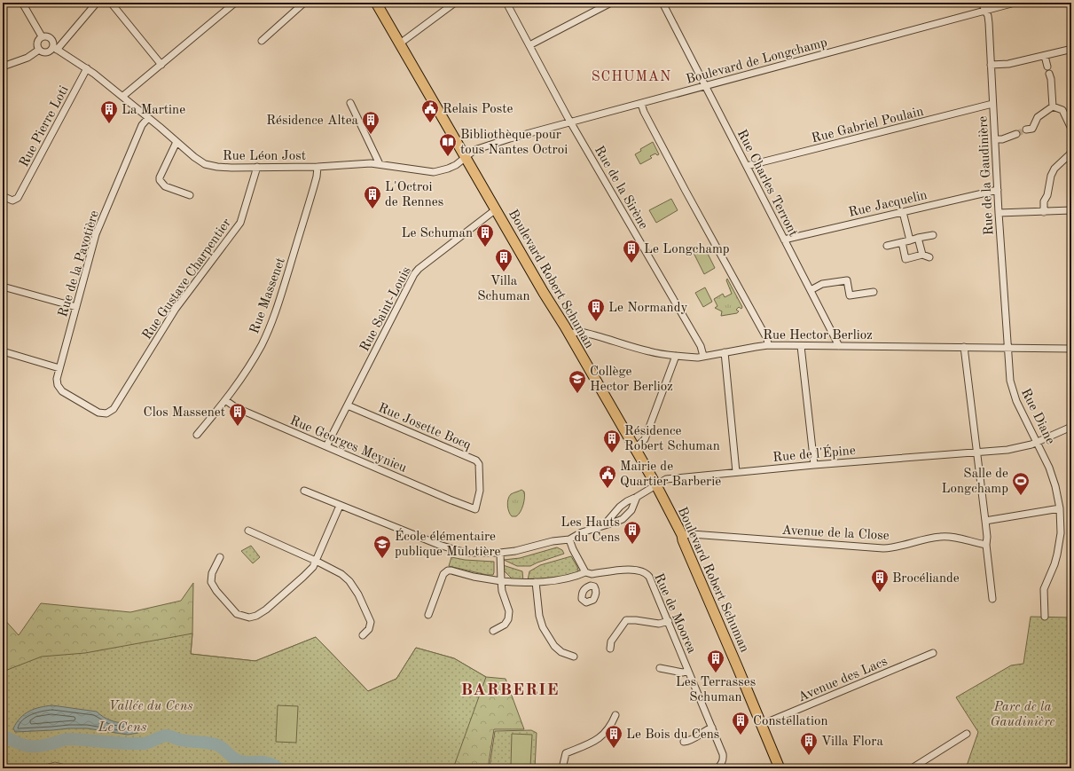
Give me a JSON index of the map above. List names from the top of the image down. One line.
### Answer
{"streets":{"main road":["Boulevard Robert Schuman"],"street":["Boulevard de Longchamp","Rue Gabriel Poulain","Rue Pierre Loti","Rue Léon Jost","Rue de la Gaudinière","Rue Charles Terront","Rue de la Sirène","Rue Jacquelin","Rue de la Pavotière","Rue Gustave Charpentier","Rue Massenet","Rue Saint-Louis","Rue Hector Berlioz","Rue Diane","Rue Josette Bocq","Rue Georges Meynieu","Rue de l'Épine","Avenue de la Close","Rue de Moorea","Avenue des Lacs"]},"crossings":[["Boulevard de Longchamp","Rue Léon Jost"],["Boulevard de Longchamp","Rue de la Gaudinière"],["Boulevard de Longchamp","Rue Charles Terront"],["Boulevard de Longchamp","Rue de la Sirène"],["Boulevard de Longchamp","Boulevard Robert Schuman"],["Rue Gabriel Poulain","Rue de la Gaudinière"],["Rue Gabriel Poulain","Rue Charles Terront"],["Rue Pierre Loti","Rue Léon Jost"],["Rue Léon Jost","Rue de la Pavotière"],["Rue Léon Jost","Rue Gustave Charpentier"],["Rue Léon Jost","Boulevard Robert Schuman"],["Rue Léon Jost","Rue Massenet"],["Rue de la Gaudinière","Rue Jacquelin"],["Rue de la Gaudinière","Rue Hector Berlioz"],["Rue de la Gaudinière","Rue Diane"],["Rue Charles Terront","Rue Jacquelin"],["Rue Charles Terront","Rue Hector Berlioz"],["Rue de la Sirène","Rue Hector Berlioz"],["Rue de la Pavotière","Rue Gustave Charpentier"],["Boulevard Robert Schuman","Rue Saint-Louis"],["Boulevard Robert Schuman","Rue Hector Berlioz"],["Boulevard Robert Schuman","Rue de l'Épine"],["Boulevard Robert Schuman","Avenue de la Close"],["Boulevard Robert Schuman","Avenue des Lacs"],["Rue Massenet","Rue Georges Meynieu"],["Rue Saint-Louis","Rue Josette Bocq"],["Rue Saint-Louis","Rue Georges Meynieu"],["Rue Hector Berlioz","Rue Diane"],["Rue Diane","Rue de l'Épine"],["Rue Josette Bocq","Rue Georges Meynieu"]],"districts":["SCHUMAN","BARBERIE"],"water":["Le Cens"],"parks":["Vallée du Cens","Parc de la Gaudinière"],"places":{"public building":["Relais Poste","Mairie de Quartier Barberie"],"building":["La Martine","Résidence Altea","L'Octroi de Rennes","Le Schuman","Le Longchamp","Villa Schuman","Le Normandy","Clos Massenet","Résidence Robert Schuman","Les Hauts du Cens","Brocéliande","Les Terrasses Schuman","Constellation","Le Bois du Cens","Villa Flora"],"library":["Bibliothèque pour tous Nantes Octroi"],"school or university":["Collège Hector Berlioz","École élémentaire publique Mulotière"],"sports":["Salle de Longchamp"]}}
